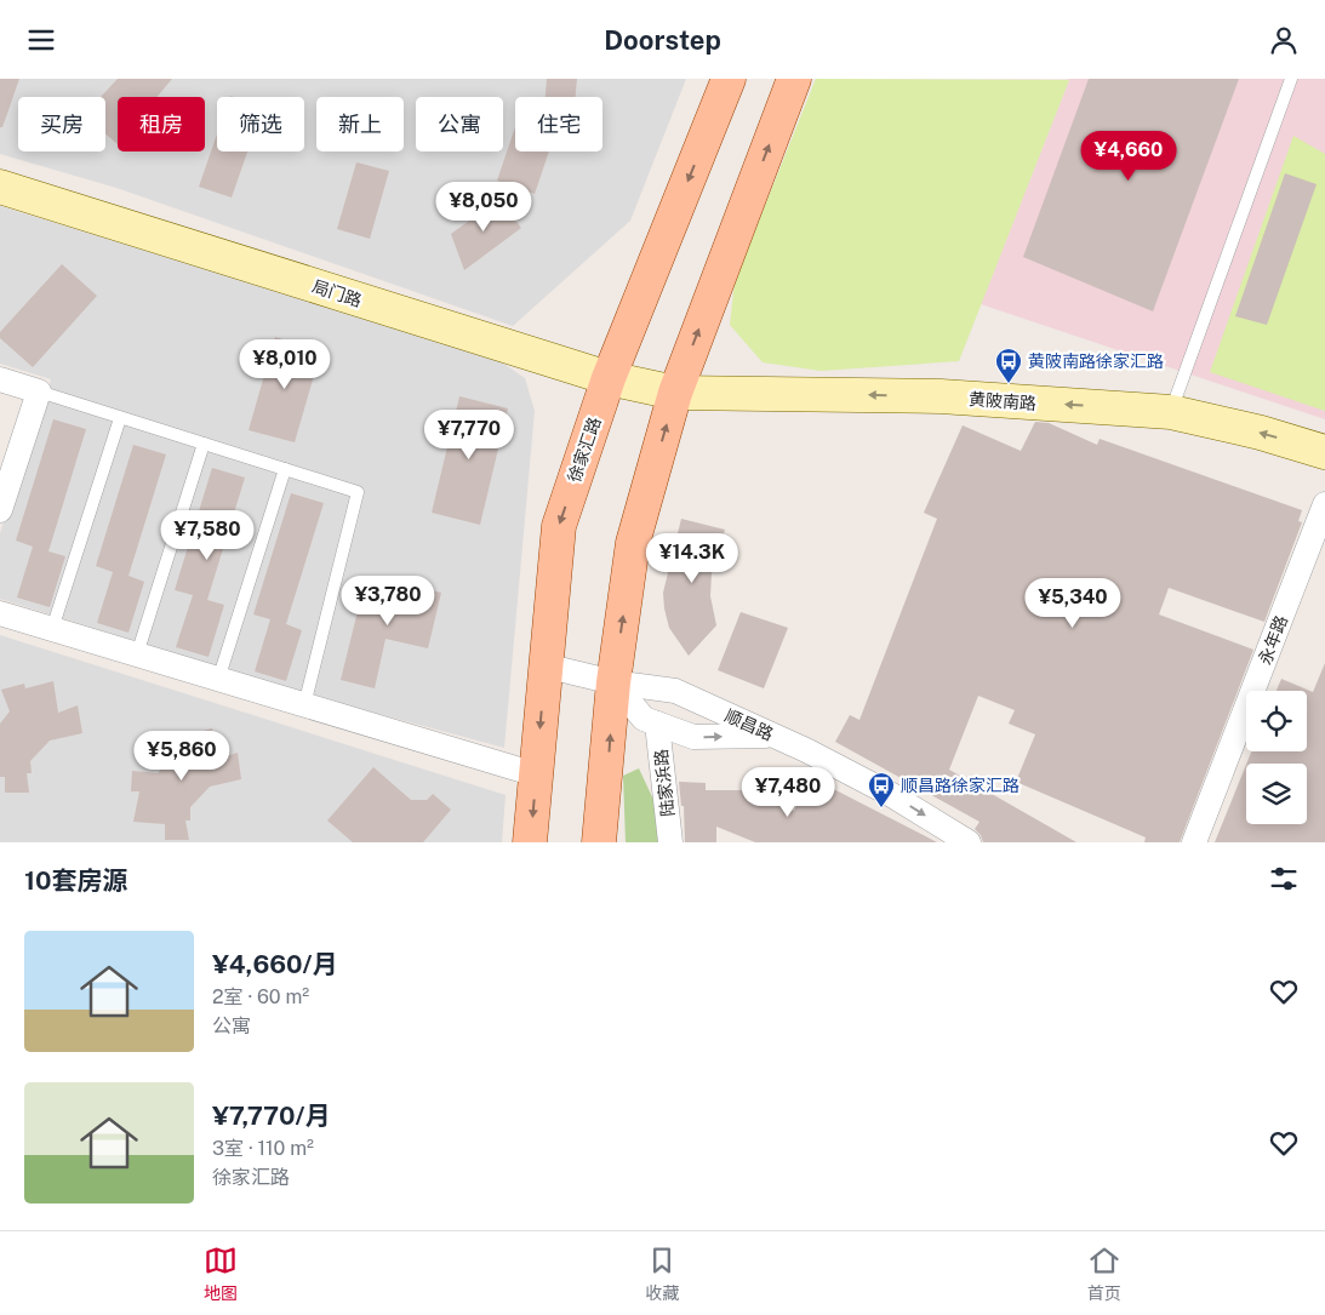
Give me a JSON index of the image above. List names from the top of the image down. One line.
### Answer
{"streets":{"main road":["徐家汇路"],"street":["局门路","黄陂南路","永年路","顺昌路","陆家浜路"]},"crossings":[["局门路","黄陂南路"],["局门路","徐家汇路"],["徐家汇路","顺昌路"]],"one_way":["黄陂南路","顺昌路"],"places":{"bus stop":["黄陂南路徐家汇路","顺昌路徐家汇路"]},"page":{"header":"Doorstep","chip":["买房","租房","筛选","新上","公寓","住宅"],"price":["¥4,660","¥8,050","¥8,010","¥7,770","¥7,580","¥14.3K","¥3,780","¥5,340","¥5,860","¥7,480"],"heading":"10套房源","list":[{"name":"¥4,660/月","note":"2室 · 60 m² · 公寓"},{"name":"¥7,770/月","note":"3室 · 110 m² · 徐家汇路"}],"tabs":["地图","收藏","首页"]}}
